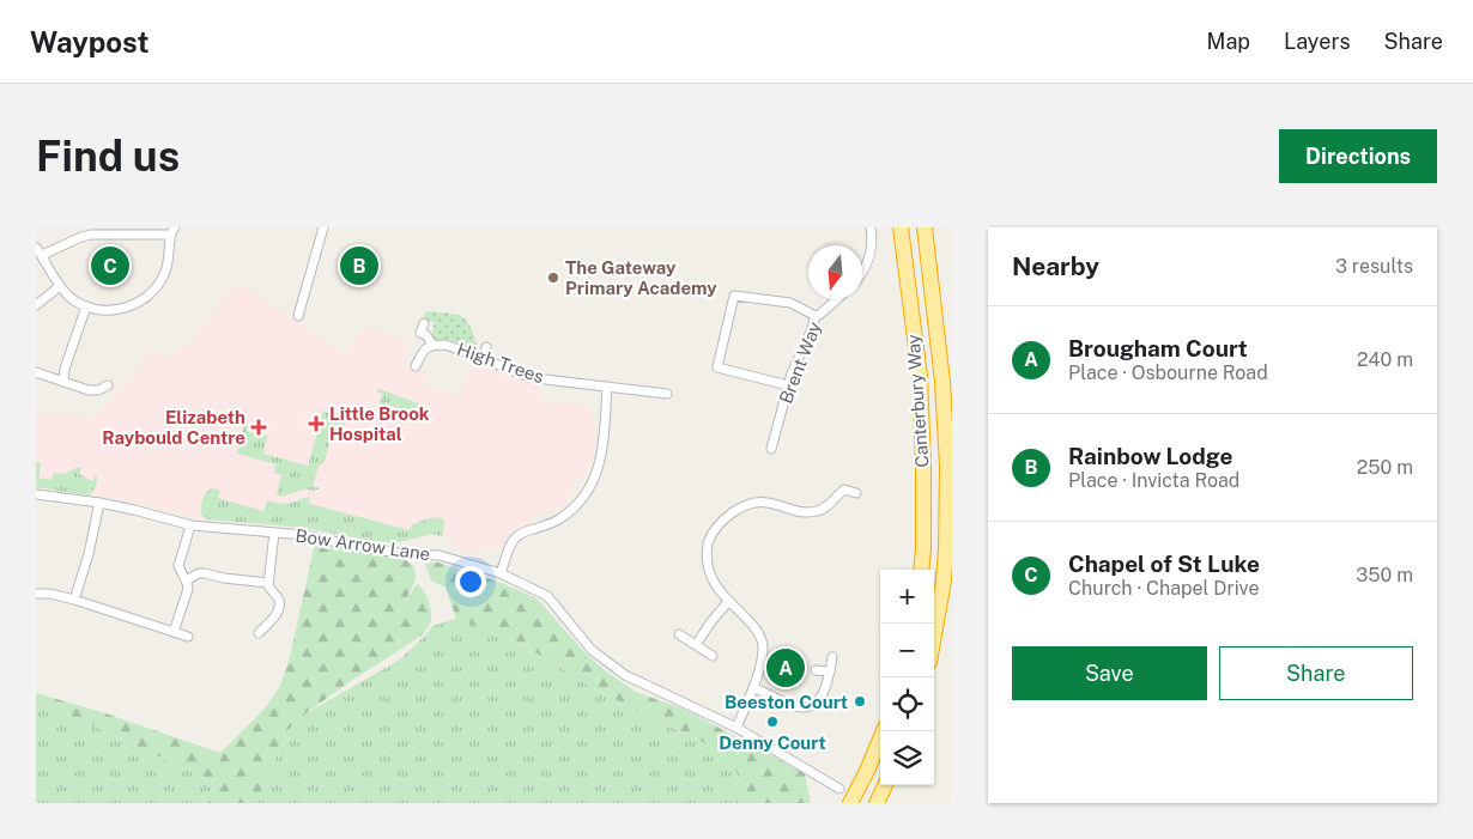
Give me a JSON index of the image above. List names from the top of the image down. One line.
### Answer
{"streets":{"highway":["Canterbury Way"],"street":["High Trees","Brent Way","Bow Arrow Lane"]},"places":{"other":["The Gateway Primary Academy","Beeston Court","Denny Court"],"health":["Little Brook Hospital","Elizabeth Raybould Centre"]},"north":"bottom","page":{"header":"Waypost","nav":["Map","Layers","Share"],"buttons":["Directions",["Save","Share"]],"title":"Find us","heading":["Nearby","3 results"],"pins":["B","C","A"],"list":[{"mark":"A","name":"Brougham Court","note":"Place · Osbourne Road","value":"240 m"},{"mark":"B","name":"Rainbow Lodge","note":"Place · Invicta Road","value":"250 m"},{"mark":"C","name":"Chapel of St Luke","note":"Church · Chapel Drive","value":"350 m"}],"map_buttons":["+","−"]}}
